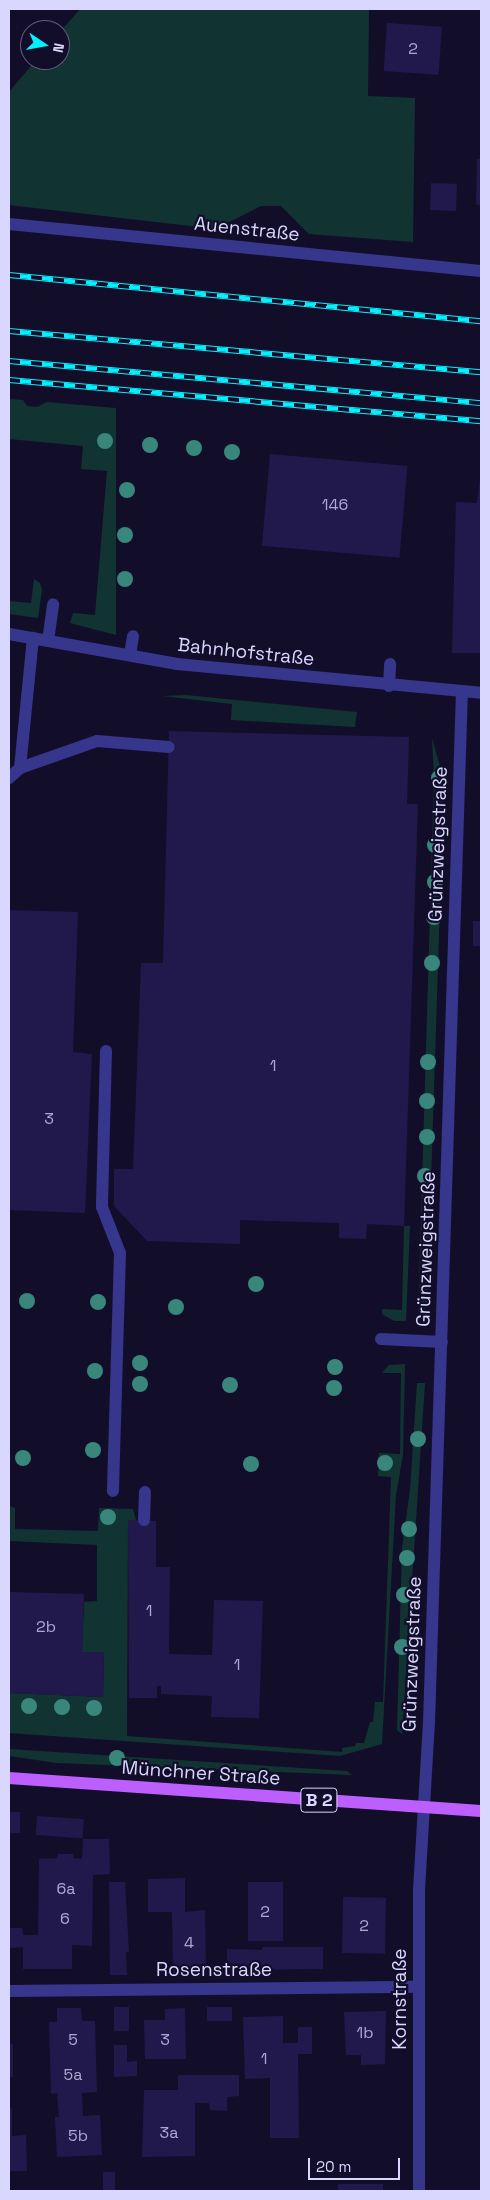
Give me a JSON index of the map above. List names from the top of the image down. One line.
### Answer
{"streets":{"main road":["Münchner Straße","B 2"],"street":["Auenstraße","Bahnhofstraße","Grünzweigstraße","Rosenstraße","Kornstraße"]},"crossings":[["Bahnhofstraße","Grünzweigstraße"],["Grünzweigstraße","Münchner Straße"],["Grünzweigstraße","Kornstraße"],["Münchner Straße","Kornstraße"],["Rosenstraße","Kornstraße"]],"house_numbers":["2","146","1","3","1","2b","1","6a","2","6","2","4","1b","5","3","1","5a","3a","5b"],"scale_bar":"20 m","north":"right"}
